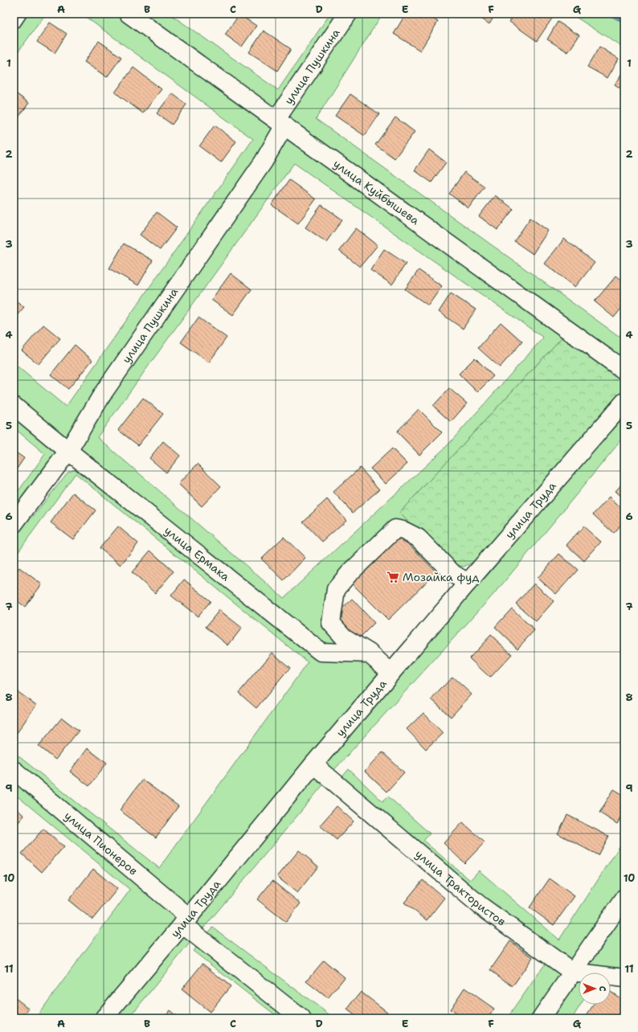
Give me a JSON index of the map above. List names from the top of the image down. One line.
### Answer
{"streets":{"street":["улица Пушкина","улица Куйбышева","улица Труда","улица Ермака","улица Пионеров","улица Трактористов"]},"crossings":[["улица Пушкина","улица Куйбышева"],["улица Пушкина","улица Ермака"],["улица Труда","улица Пионеров"],["улица Труда","улица Трактористов"]],"places":{"supermarket":["Мозайка фуд"]},"north":"right","grid":{"columns":["A","B","C","D","E","F","G"],"rows":["1","2","3","4","5","6","7","8","9","10","11"]}}
